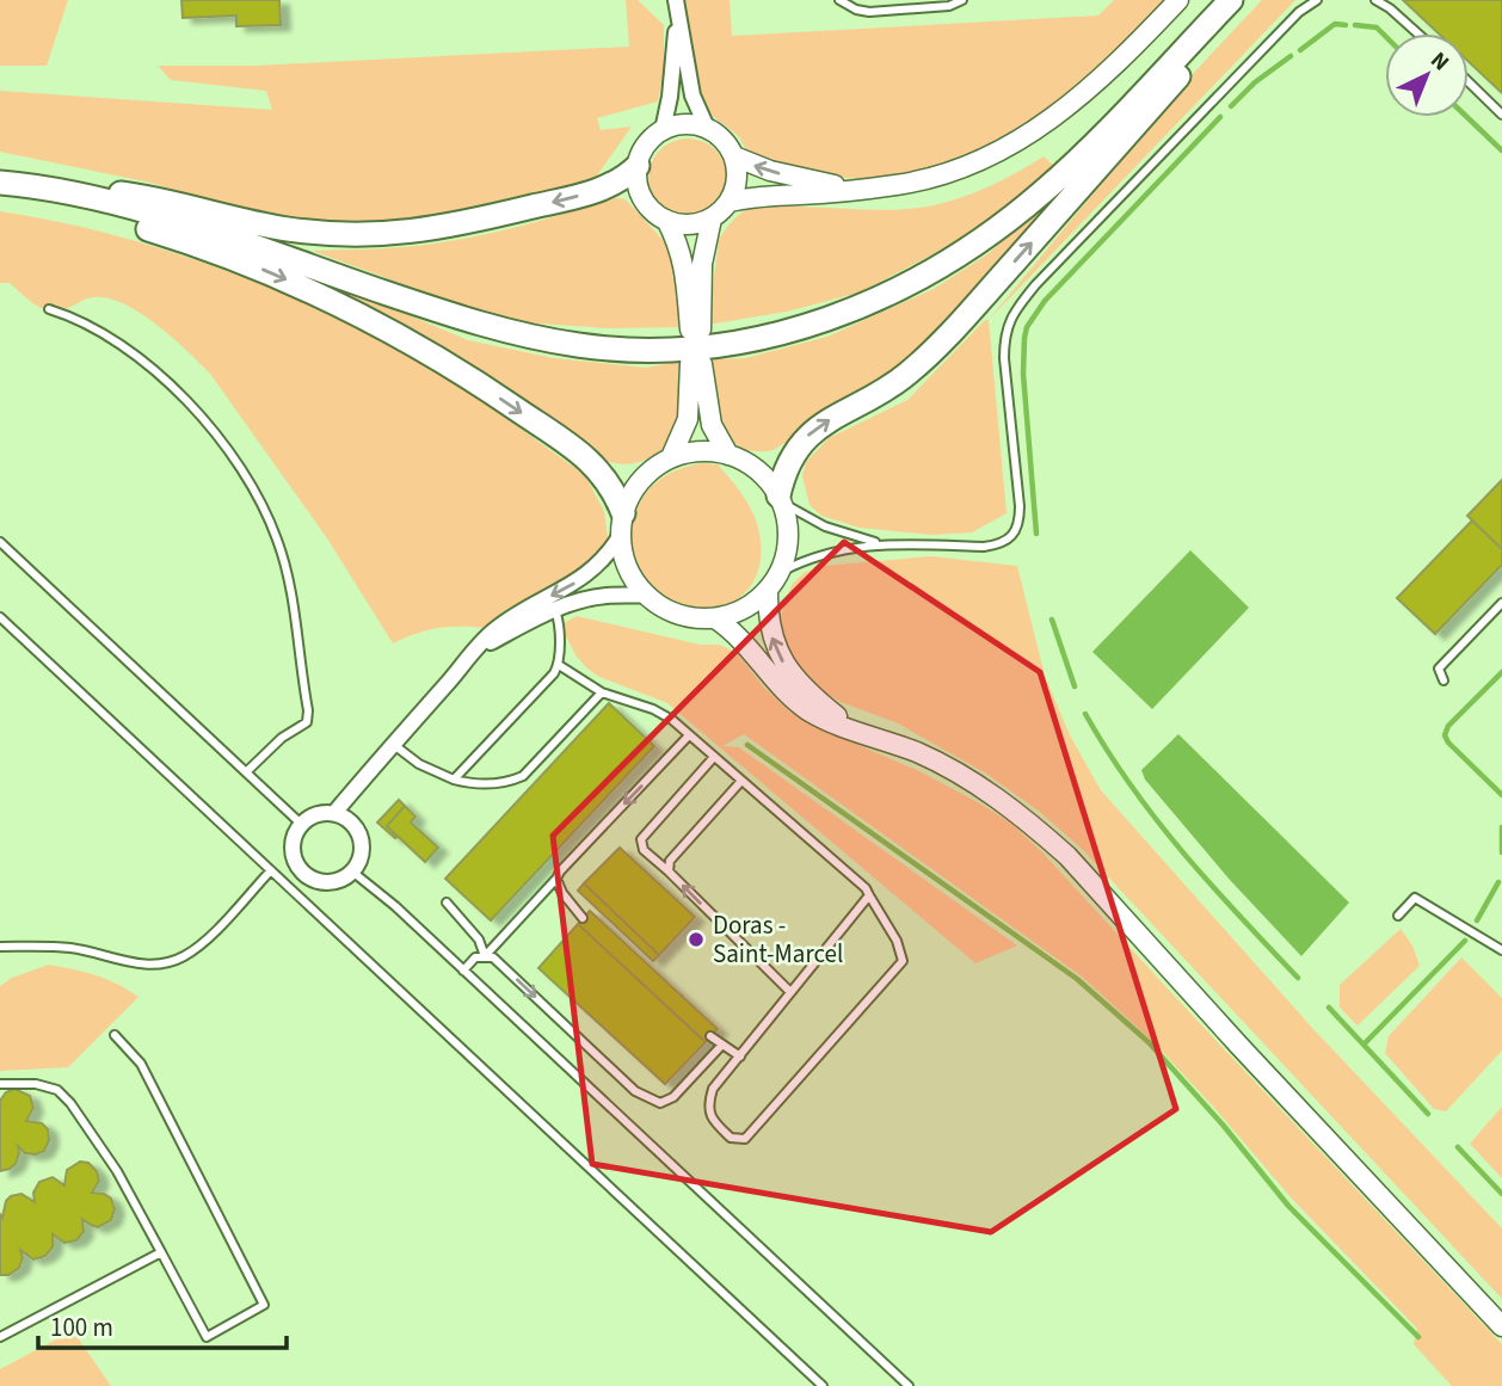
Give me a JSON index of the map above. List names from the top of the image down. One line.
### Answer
{"places":["Doras - Saint-Marcel"],"scale_bar":"100 m","north":"top right"}
